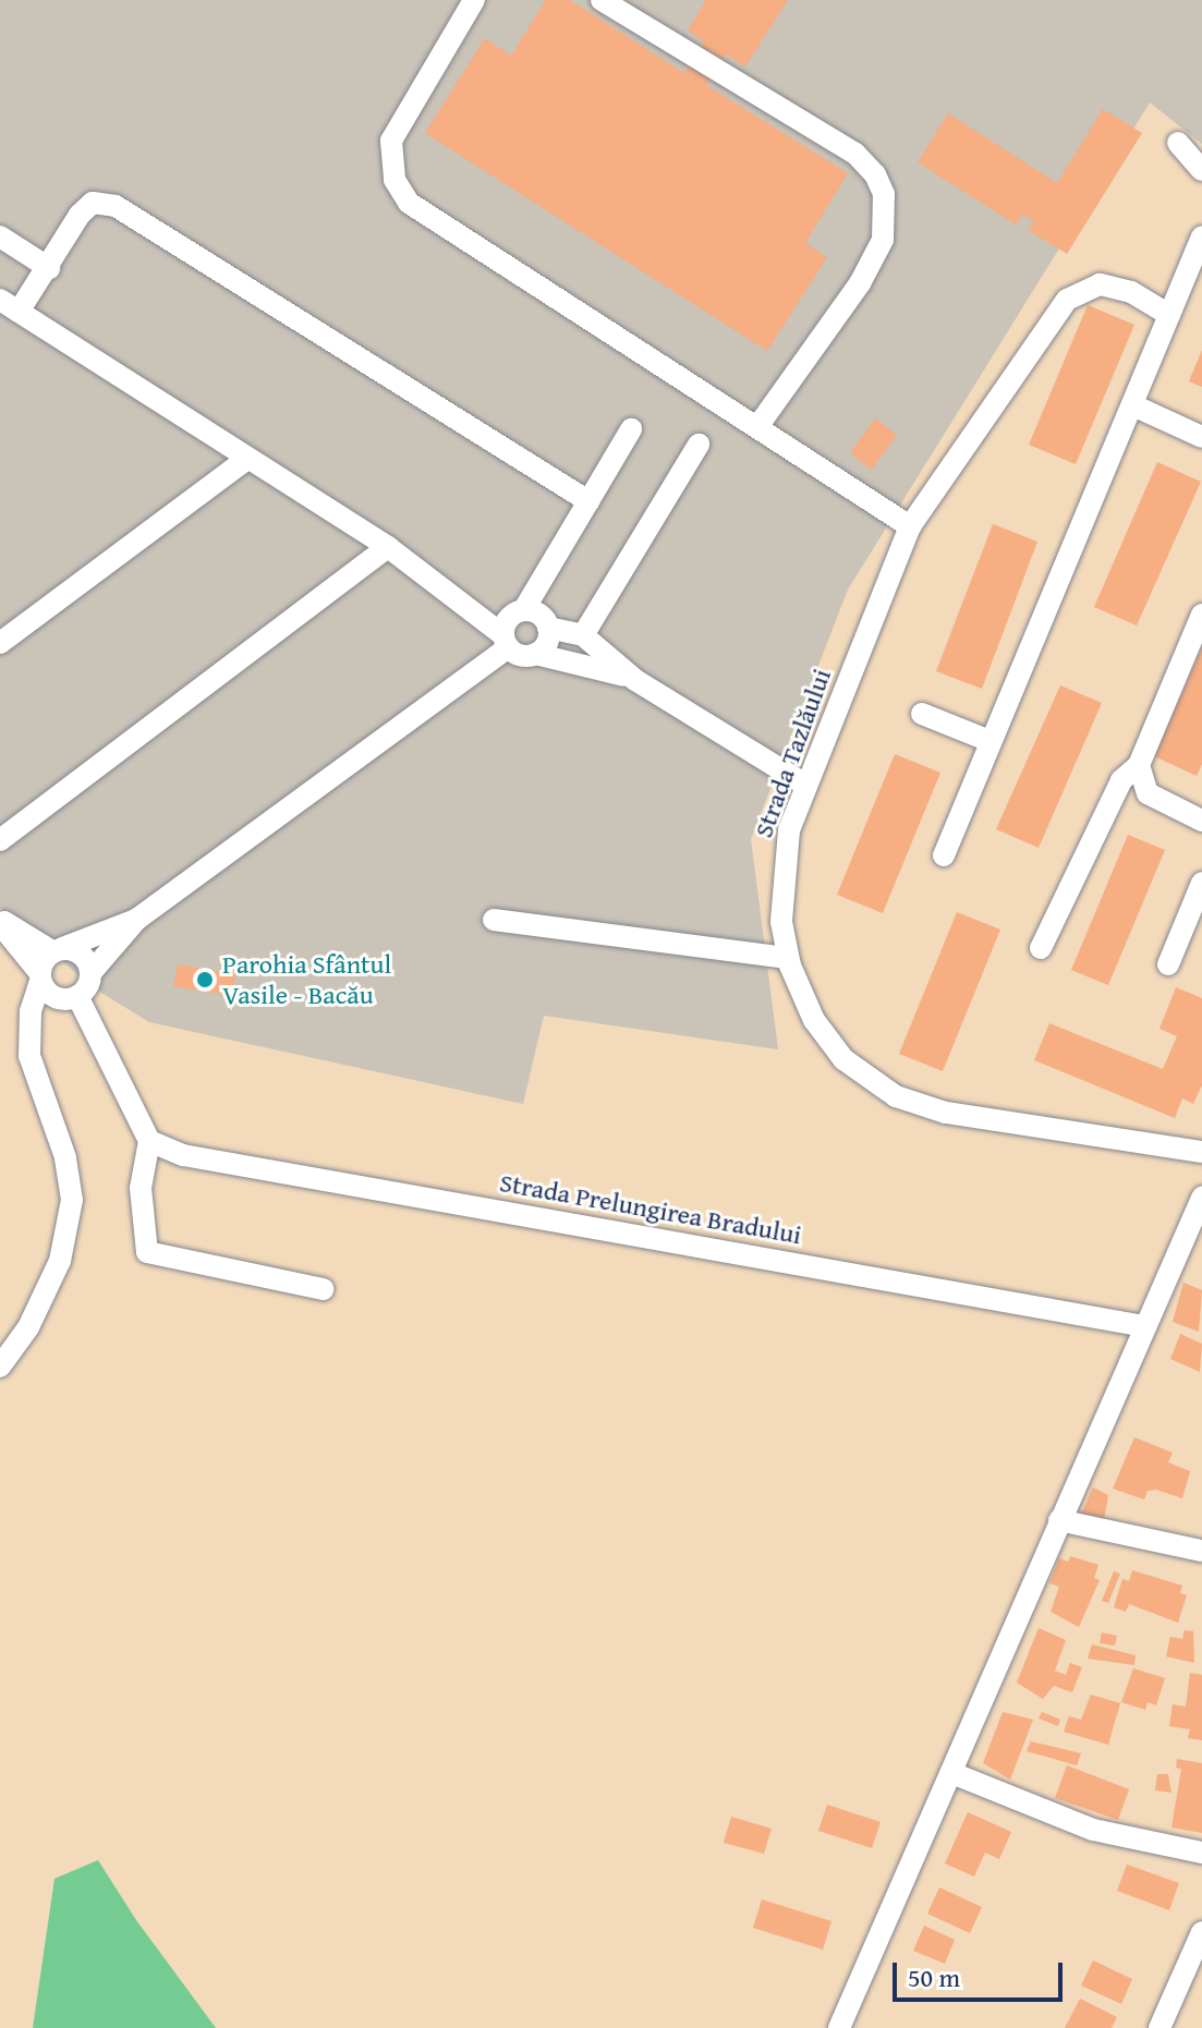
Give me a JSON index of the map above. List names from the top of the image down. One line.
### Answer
{"streets":{"street":["Strada Tazlăului","Strada Prelungirea Bradului"]},"places":["Parohia Sfântul Vasile - Bacău"],"scale_bar":"50 m"}
